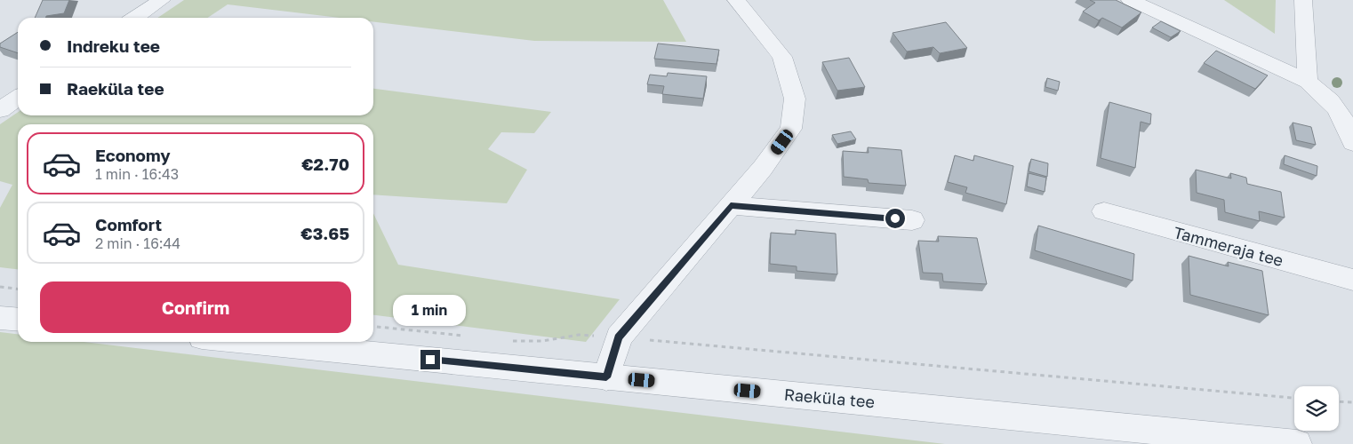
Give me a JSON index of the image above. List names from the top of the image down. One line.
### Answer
{"streets":{"street":["Tammeraja tee","Raeküla tee"]},"page":{"banner":["Indreku tee","Raeküla tee"],"list":[{"name":"Economy","note":"1 min · 16:43","value":"€2.70"},{"name":"Comfort","note":"2 min · 16:44","value":"€3.65"}],"buttons":"Confirm","bubble":"1 min"}}
